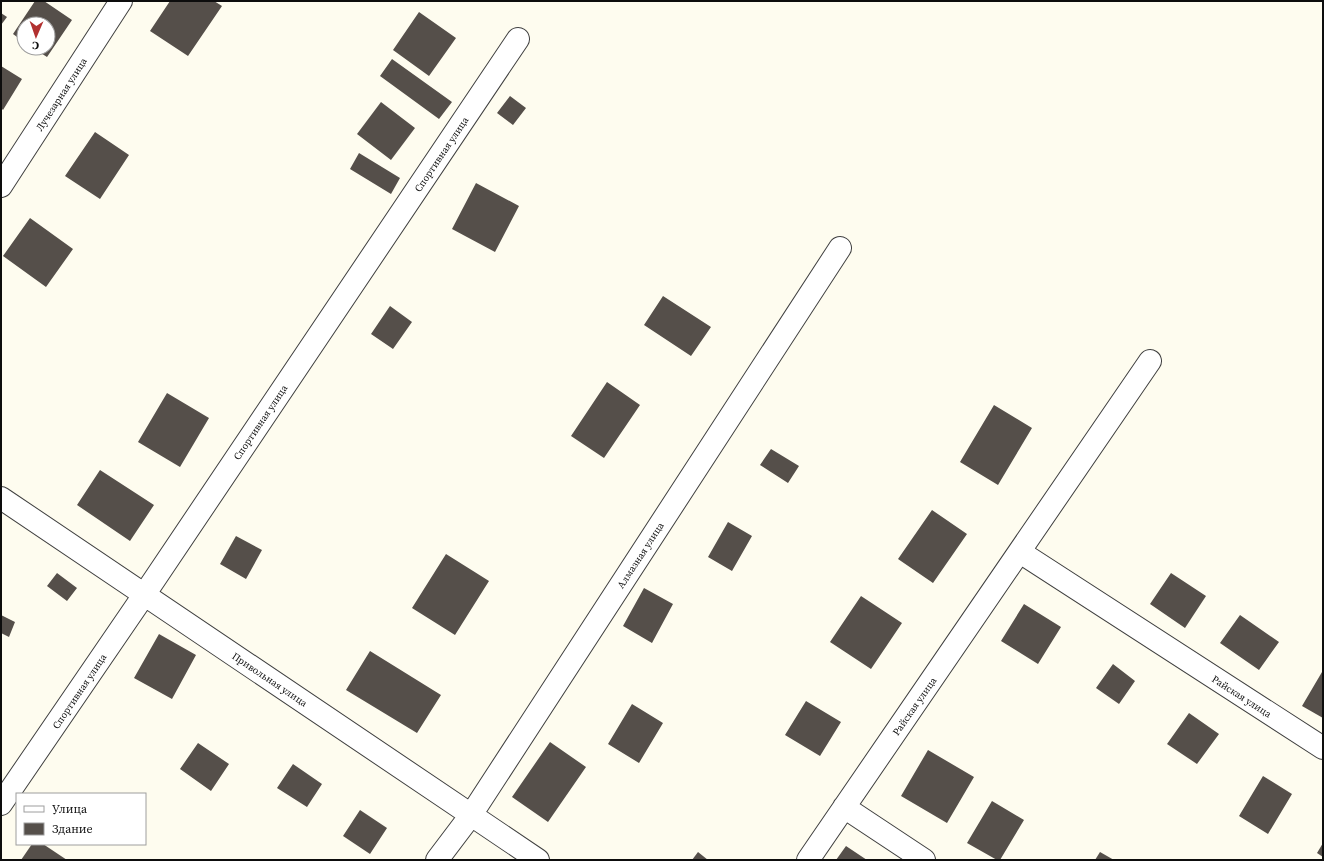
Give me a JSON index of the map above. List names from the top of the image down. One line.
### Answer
{"streets":{"street":["Лучезарная улица","Спортивная улица","Алмазная улица","Привольная улица","Райская улица"]},"crossings":[["Спортивная улица","Привольная улица"],["Алмазная улица","Привольная улица"]],"legend":["Улица","Здание"],"north":"bottom"}
